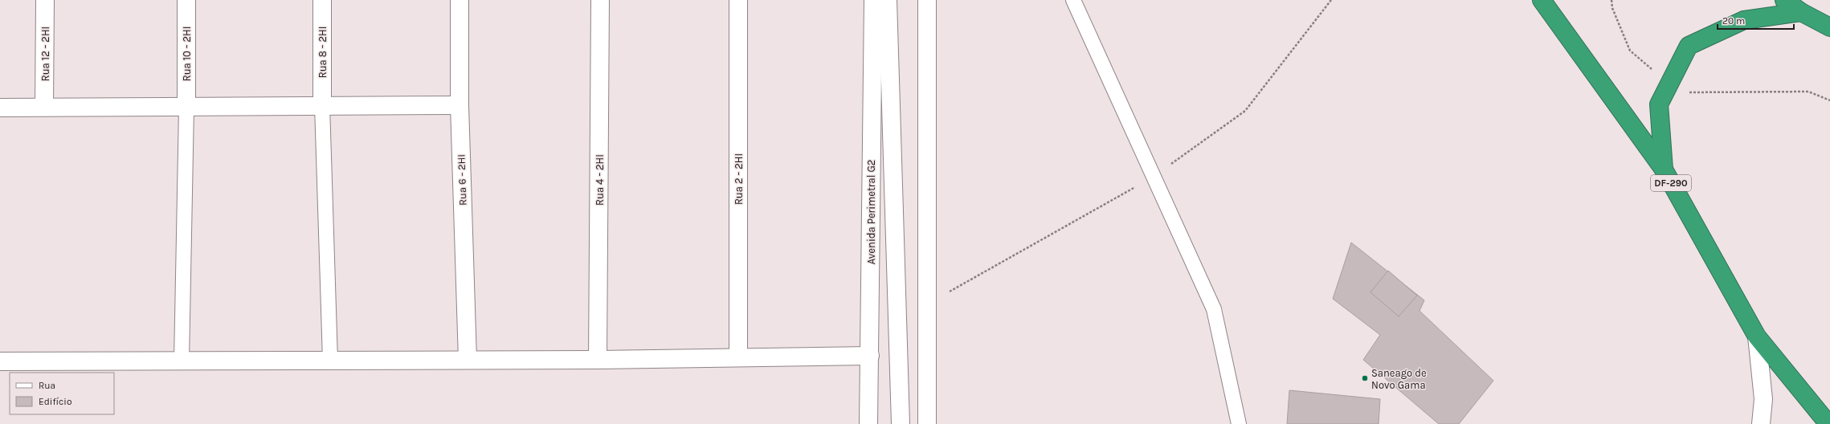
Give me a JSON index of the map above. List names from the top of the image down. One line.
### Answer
{"streets":{"highway":["DF-290"],"street":["Rua 8 - 2HI","Rua 12 - 2HI","Rua 10 - 2HI","Rua 2 - 2HI","Rua 6 - 2HI","Rua 4 - 2HI","Avenida Perimetral G2"]},"places":["Saneago de Novo Gama"],"legend":["Rua","Edifício"],"scale_bar":"20 m"}
